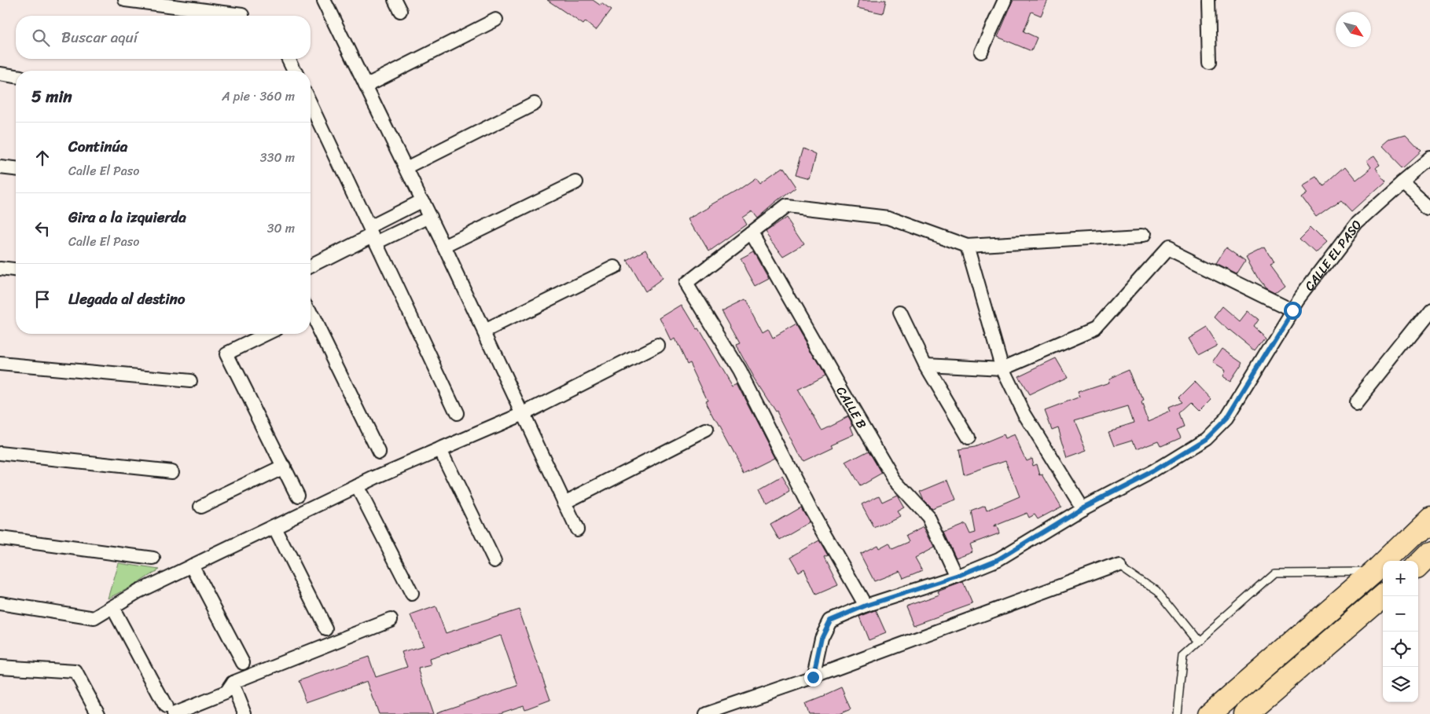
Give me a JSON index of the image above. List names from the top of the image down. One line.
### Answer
{"streets":{"street":["CALLE EL PASO","CALLE B"]},"crossings":[["CALLE EL PASO","CALLE B"]],"north":"bottom right","page":{"search":"Buscar aquí","heading":["5 min","A pie · 360 m"],"list":[["Continúa","Calle El Paso","330 m"],["Gira a la izquierda","Calle El Paso","30 m"],"Llegada al destino"],"map_buttons":["+","−"]}}
